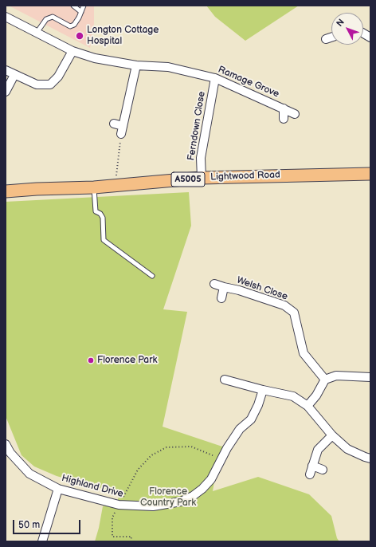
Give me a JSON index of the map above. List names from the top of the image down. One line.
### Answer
{"streets":{"main road":["Lightwood Road","A5005"],"street":["Ramage Grove","Ferndown Close","Welsh Close","Highland Drive"]},"crossings":[["Ramage Grove","Ferndown Close"],["Ferndown Close","Lightwood Road"]],"parks":["Florence Country Park"],"places":["Longton Cottage Hospital","Florence Park"],"scale_bar":"50 m","north":"top left"}
